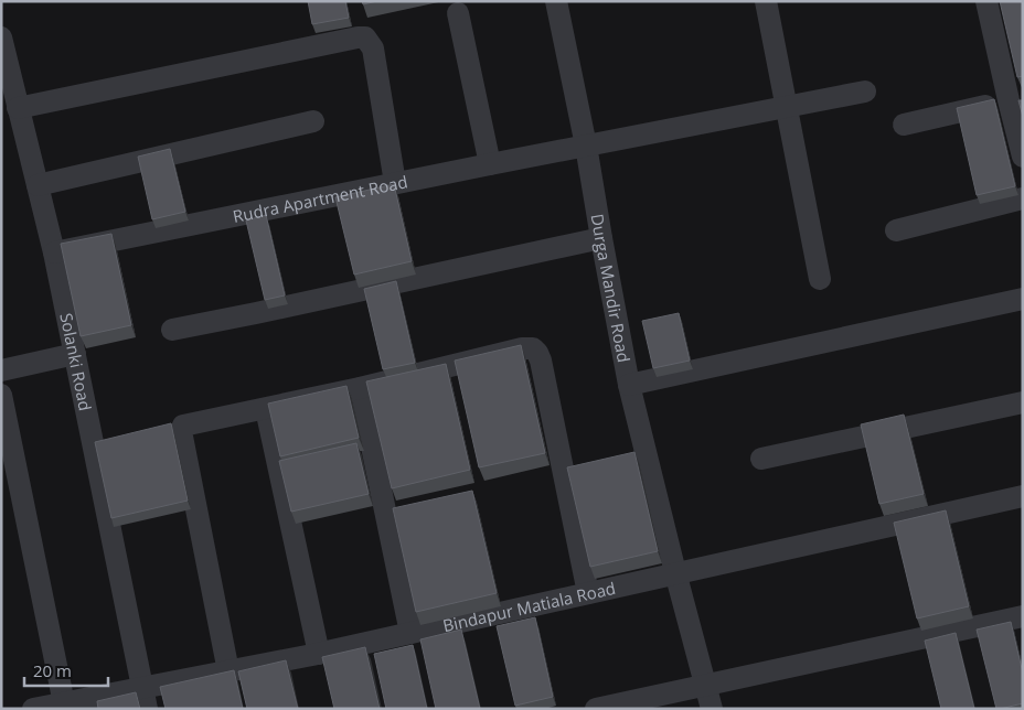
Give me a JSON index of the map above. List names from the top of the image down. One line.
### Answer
{"streets":{"street":["Rudra Apartment Road","Durga Mandir Road","Solanki Road","Bindapur Matiala Road"]},"crossings":[["Rudra Apartment Road","Durga Mandir Road"],["Rudra Apartment Road","Solanki Road"],["Durga Mandir Road","Bindapur Matiala Road"],["Solanki Road","Bindapur Matiala Road"]],"scale_bar":"20 m"}
